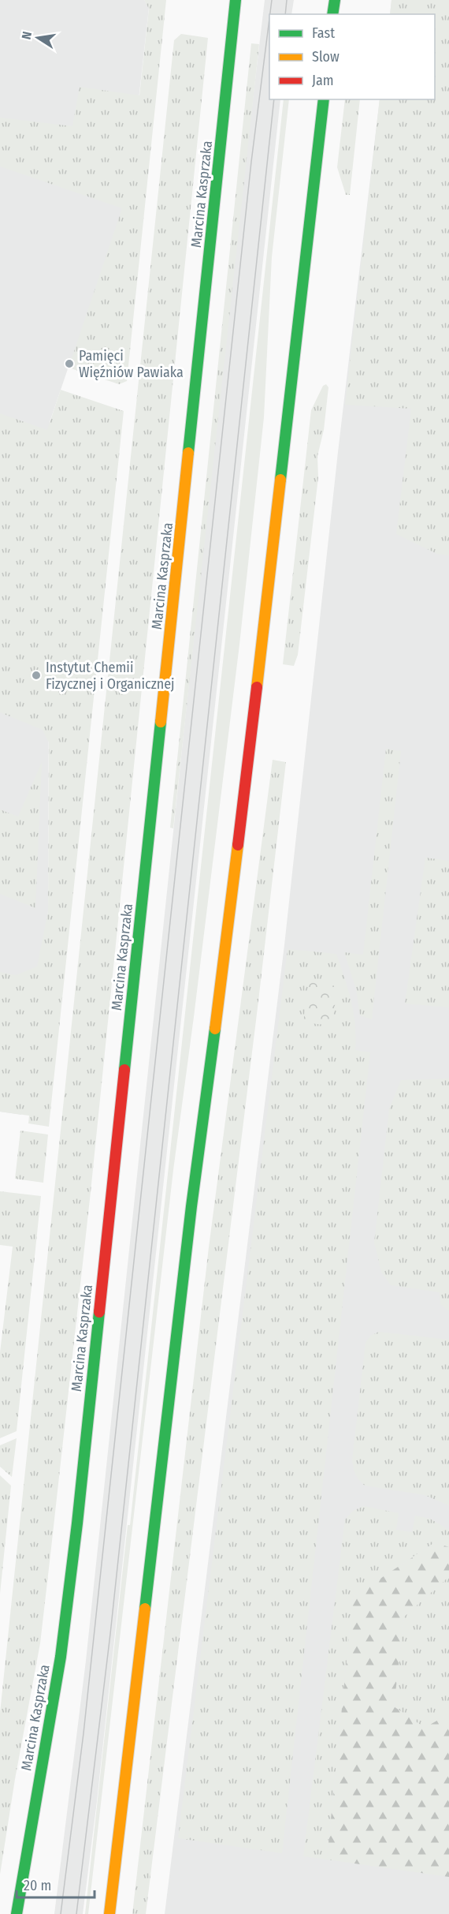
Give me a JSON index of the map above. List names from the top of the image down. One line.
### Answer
{"streets":{"main road":["Marcina Kasprzaka"]},"places":["Pamięci Więźniów Pawiaka","Instytut Chemii Fizycznej i Organicznej"],"legend":["Fast","Slow","Jam"],"scale_bar":"20 m","north":"left"}
